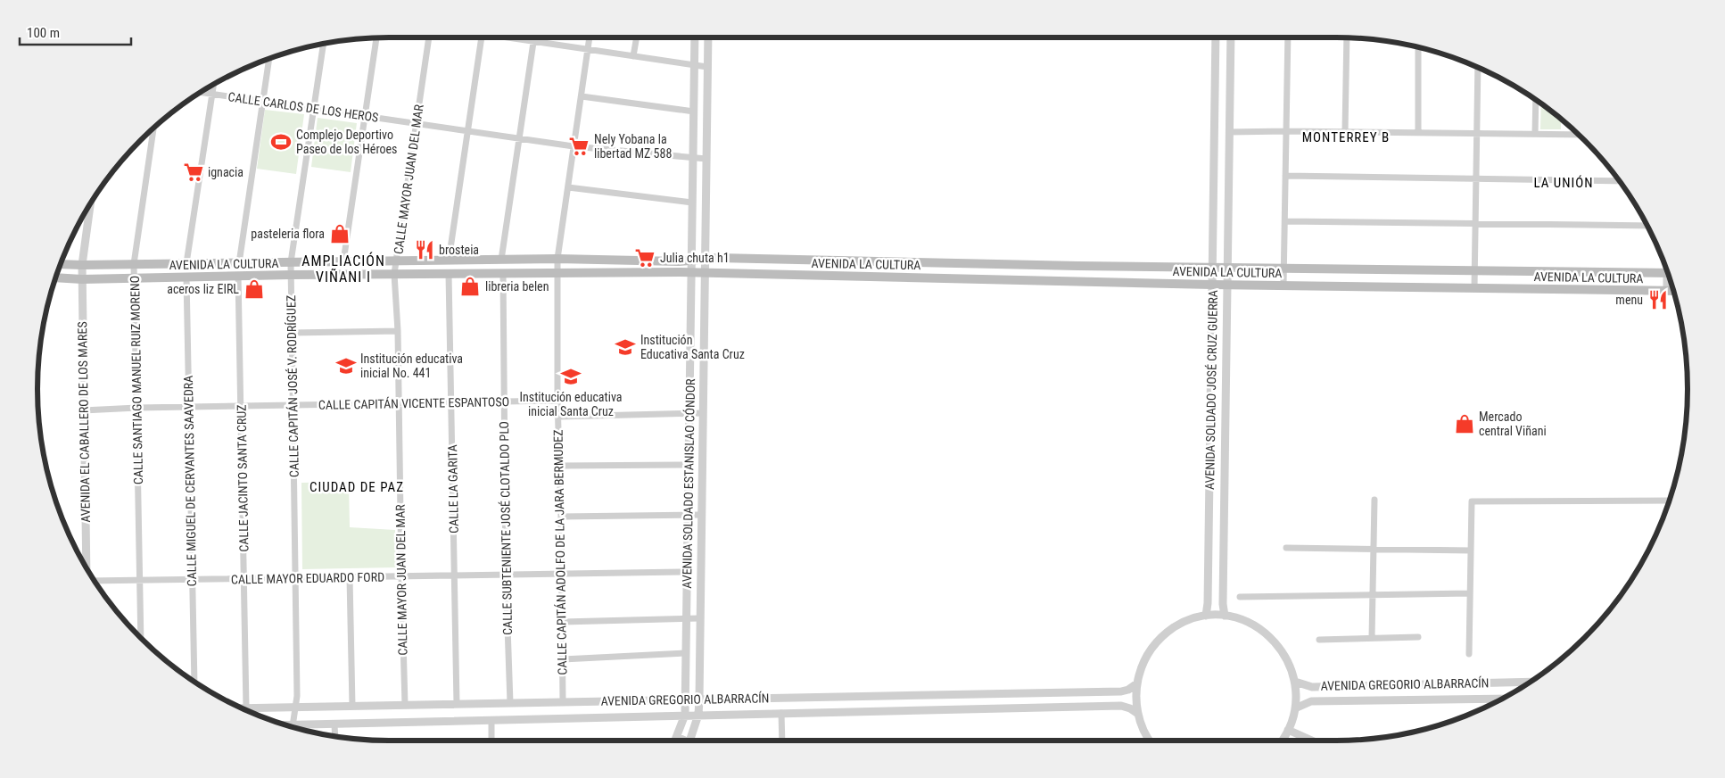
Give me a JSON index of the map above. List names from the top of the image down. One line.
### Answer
{"streets":{"main road":["AVENIDA LA CULTURA"],"street":["CALLE CARLOS DE LOS HEROS","CALLE MAYOR JUAN DEL MAR","CALLE SANTIAGO MANUEL RUIZ MORENO","CALLE CAPITÁN JOSÉ V. RODRÍGUEZ","AVENIDA SOLDADO JOSÉ CRUZ GUERRA","CALLE CAPITÁN VICENTE ESPANTOSO","AVENIDA EL CABALLERO DE LOS MARES","CALLE JACINTO SANTA CRUZ","CALLE MIGUEL DE CERVANTES SAAVEDRA","AVENIDA SOLDADO ESTANISLAO CÓNDOR","CALLE LA GARITA","CALLE SUBTENIENTE JOSÉ CLOTALDO PLO","CALLE CAPITÁN ADOLFO DE LA JARA BERMUDEZ","CALLE MAYOR EDUARDO FORD","AVENIDA GREGORIO ALBARRACÍN"]},"crossings":[["CALLE CARLOS DE LOS HEROS","CALLE MAYOR JUAN DEL MAR"],["CALLE CARLOS DE LOS HEROS","CALLE CAPITÁN JOSÉ V. RODRÍGUEZ"],["CALLE CARLOS DE LOS HEROS","AVENIDA SOLDADO ESTANISLAO CÓNDOR"],["CALLE CARLOS DE LOS HEROS","CALLE CAPITÁN ADOLFO DE LA JARA BERMUDEZ"],["CALLE MAYOR JUAN DEL MAR","AVENIDA LA CULTURA"],["CALLE MAYOR JUAN DEL MAR","CALLE CAPITÁN VICENTE ESPANTOSO"],["CALLE MAYOR JUAN DEL MAR","CALLE MAYOR EDUARDO FORD"],["CALLE MAYOR JUAN DEL MAR","AVENIDA GREGORIO ALBARRACÍN"],["AVENIDA LA CULTURA","CALLE SANTIAGO MANUEL RUIZ MORENO"],["AVENIDA LA CULTURA","CALLE CAPITÁN JOSÉ V. RODRÍGUEZ"],["AVENIDA LA CULTURA","AVENIDA SOLDADO JOSÉ CRUZ GUERRA"],["AVENIDA LA CULTURA","AVENIDA EL CABALLERO DE LOS MARES"],["AVENIDA LA CULTURA","CALLE JACINTO SANTA CRUZ"],["AVENIDA LA CULTURA","CALLE MIGUEL DE CERVANTES SAAVEDRA"],["AVENIDA LA CULTURA","AVENIDA SOLDADO ESTANISLAO CÓNDOR"],["AVENIDA LA CULTURA","CALLE LA GARITA"],["AVENIDA LA CULTURA","CALLE SUBTENIENTE JOSÉ CLOTALDO PLO"],["AVENIDA LA CULTURA","CALLE CAPITÁN ADOLFO DE LA JARA BERMUDEZ"],["CALLE SANTIAGO MANUEL RUIZ MORENO","CALLE CAPITÁN VICENTE ESPANTOSO"],["CALLE SANTIAGO MANUEL RUIZ MORENO","CALLE MAYOR EDUARDO FORD"],["CALLE CAPITÁN JOSÉ V. RODRÍGUEZ","CALLE CAPITÁN VICENTE ESPANTOSO"],["CALLE CAPITÁN JOSÉ V. RODRÍGUEZ","CALLE MAYOR EDUARDO FORD"],["CALLE CAPITÁN JOSÉ V. RODRÍGUEZ","AVENIDA GREGORIO ALBARRACÍN"],["CALLE CAPITÁN VICENTE ESPANTOSO","AVENIDA EL CABALLERO DE LOS MARES"],["CALLE CAPITÁN VICENTE ESPANTOSO","CALLE JACINTO SANTA CRUZ"],["CALLE CAPITÁN VICENTE ESPANTOSO","CALLE MIGUEL DE CERVANTES SAAVEDRA"],["CALLE CAPITÁN VICENTE ESPANTOSO","CALLE LA GARITA"],["CALLE CAPITÁN VICENTE ESPANTOSO","CALLE SUBTENIENTE JOSÉ CLOTALDO PLO"],["CALLE CAPITÁN VICENTE ESPANTOSO","CALLE CAPITÁN ADOLFO DE LA JARA BERMUDEZ"],["CALLE JACINTO SANTA CRUZ","CALLE MAYOR EDUARDO FORD"],["CALLE JACINTO SANTA CRUZ","AVENIDA GREGORIO ALBARRACÍN"],["CALLE MIGUEL DE CERVANTES SAAVEDRA","CALLE MAYOR EDUARDO FORD"],["AVENIDA SOLDADO ESTANISLAO CÓNDOR","CALLE MAYOR EDUARDO FORD"],["AVENIDA SOLDADO ESTANISLAO CÓNDOR","AVENIDA GREGORIO ALBARRACÍN"],["CALLE LA GARITA","CALLE MAYOR EDUARDO FORD"],["CALLE LA GARITA","AVENIDA GREGORIO ALBARRACÍN"],["CALLE SUBTENIENTE JOSÉ CLOTALDO PLO","CALLE MAYOR EDUARDO FORD"],["CALLE SUBTENIENTE JOSÉ CLOTALDO PLO","AVENIDA GREGORIO ALBARRACÍN"],["CALLE CAPITÁN ADOLFO DE LA JARA BERMUDEZ","CALLE MAYOR EDUARDO FORD"],["CALLE CAPITÁN ADOLFO DE LA JARA BERMUDEZ","AVENIDA GREGORIO ALBARRACÍN"]],"districts":["MONTERREY B","LA UNIÓN","AMPLIACIÓN VIÑANI I","CIUDAD DE PAZ"],"places":{"sports":["Complejo Deportivo Paseo de los Héroes"],"supermarket":["Nely Yobana la libertad MZ 588","ignacia","Julia chuta h1"],"shop":["pasteleria flora","libreria belen","aceros liz EIRL","Mercado central Viñani"],"restaurant":["brosteia","menu"],"school or university":["Institución Educativa Santa Cruz","Institución educativa inicial No. 441","Institución educativa inicial Santa Cruz"]},"scale_bar":"100 m"}
